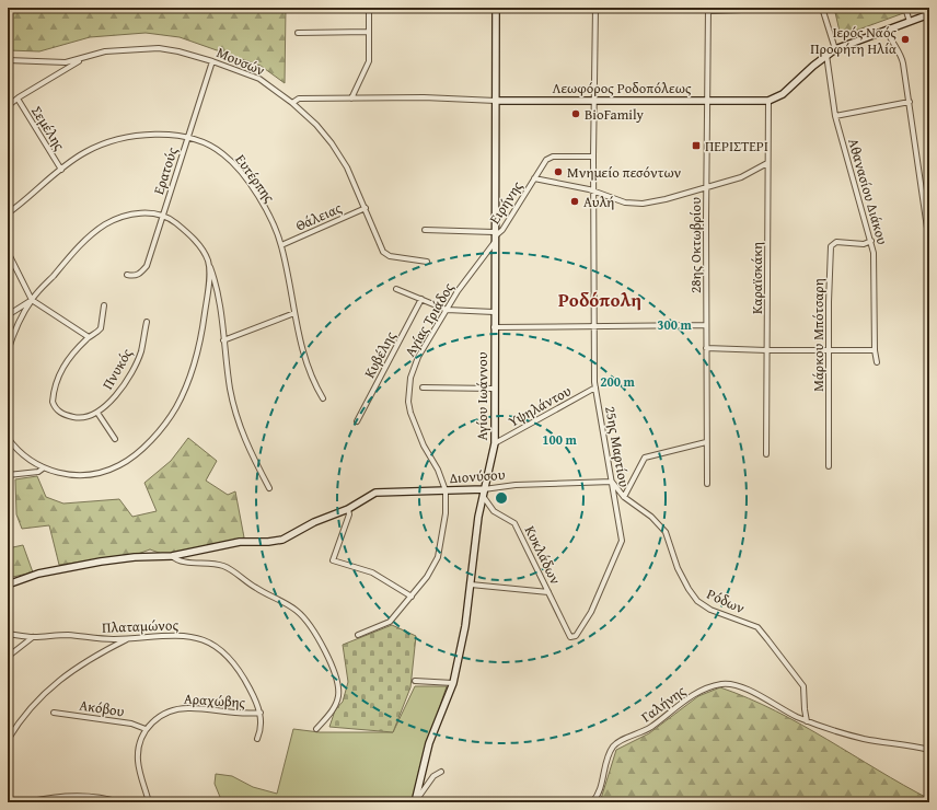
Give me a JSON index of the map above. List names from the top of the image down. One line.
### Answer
{"streets":{"street":["Μουσών","Λεωφόρος Ροδοπόλεως","Σεμέλης","Ερατούς","Ευτέρπης","Αθανασίου Διάκου","Ειρήνης","Θάλειας","28ης Οκτωβρίου","Καραϊσκάκη","Αγίας Τριάδος","Μάρκου Μπότσαρη","Κυβέλης","Πνυκός","Αγίου Ιωάννου","Υψηλάντου","25ης Μαρτίου","Διονύσου","Κυκλάδων","Ρόδων","Πλαταμώνος","Αραχώβης","Γαλήνης","Ακόβου"]},"crossings":[["Μουσών","Λεωφόρος Ροδοπόλεως"],["Μουσών","Ερατούς"],["Μουσών","Θάλειας"],["Λεωφόρος Ροδοπόλεως","28ης Οκτωβρίου"],["Λεωφόρος Ροδοπόλεως","Καραϊσκάκη"],["Λεωφόρος Ροδοπόλεως","Αγίου Ιωάννου"],["Λεωφόρος Ροδοπόλεως","25ης Μαρτίου"],["Σεμέλης","Ευτέρπης"],["Ερατούς","Ευτέρπης"],["Ευτέρπης","Θάλειας"],["Αθανασίου Διάκου","Μάρκου Μπότσαρη"],["Ειρήνης","28ης Οκτωβρίου"],["Ειρήνης","Καραϊσκάκη"],["Ειρήνης","Αγίας Τριάδος"],["Ειρήνης","Αγίου Ιωάννου"],["Ειρήνης","25ης Μαρτίου"],["Αγίας Τριάδος","Αγίου Ιωάννου"],["Αγίας Τριάδος","Διονύσου"],["Αγίου Ιωάννου","Υψηλάντου"],["Αγίου Ιωάννου","Διονύσου"],["Αγίου Ιωάννου","Κυκλάδων"],["Υψηλάντου","25ης Μαρτίου"],["25ης Μαρτίου","Διονύσου"],["25ης Μαρτίου","Κυκλάδων"],["25ης Μαρτίου","Ρόδων"],["Διονύσου","Κυκλάδων"],["Διονύσου","Ρόδων"],["Ρόδων","Γαλήνης"],["Πλαταμώνος","Αραχώβης"],["Αραχώβης","Ακόβου"]],"districts":["Ροδόπολη"],"places":{"other":["Ιερός Ναός Προφήτη Ηλία","BioFamily","Μνημείο πεσόντων","Αυλή"],"transit":["ΠΕΡΙΣΤΕΡΙ"]},"rings":["300 m","200 m","100 m"]}
